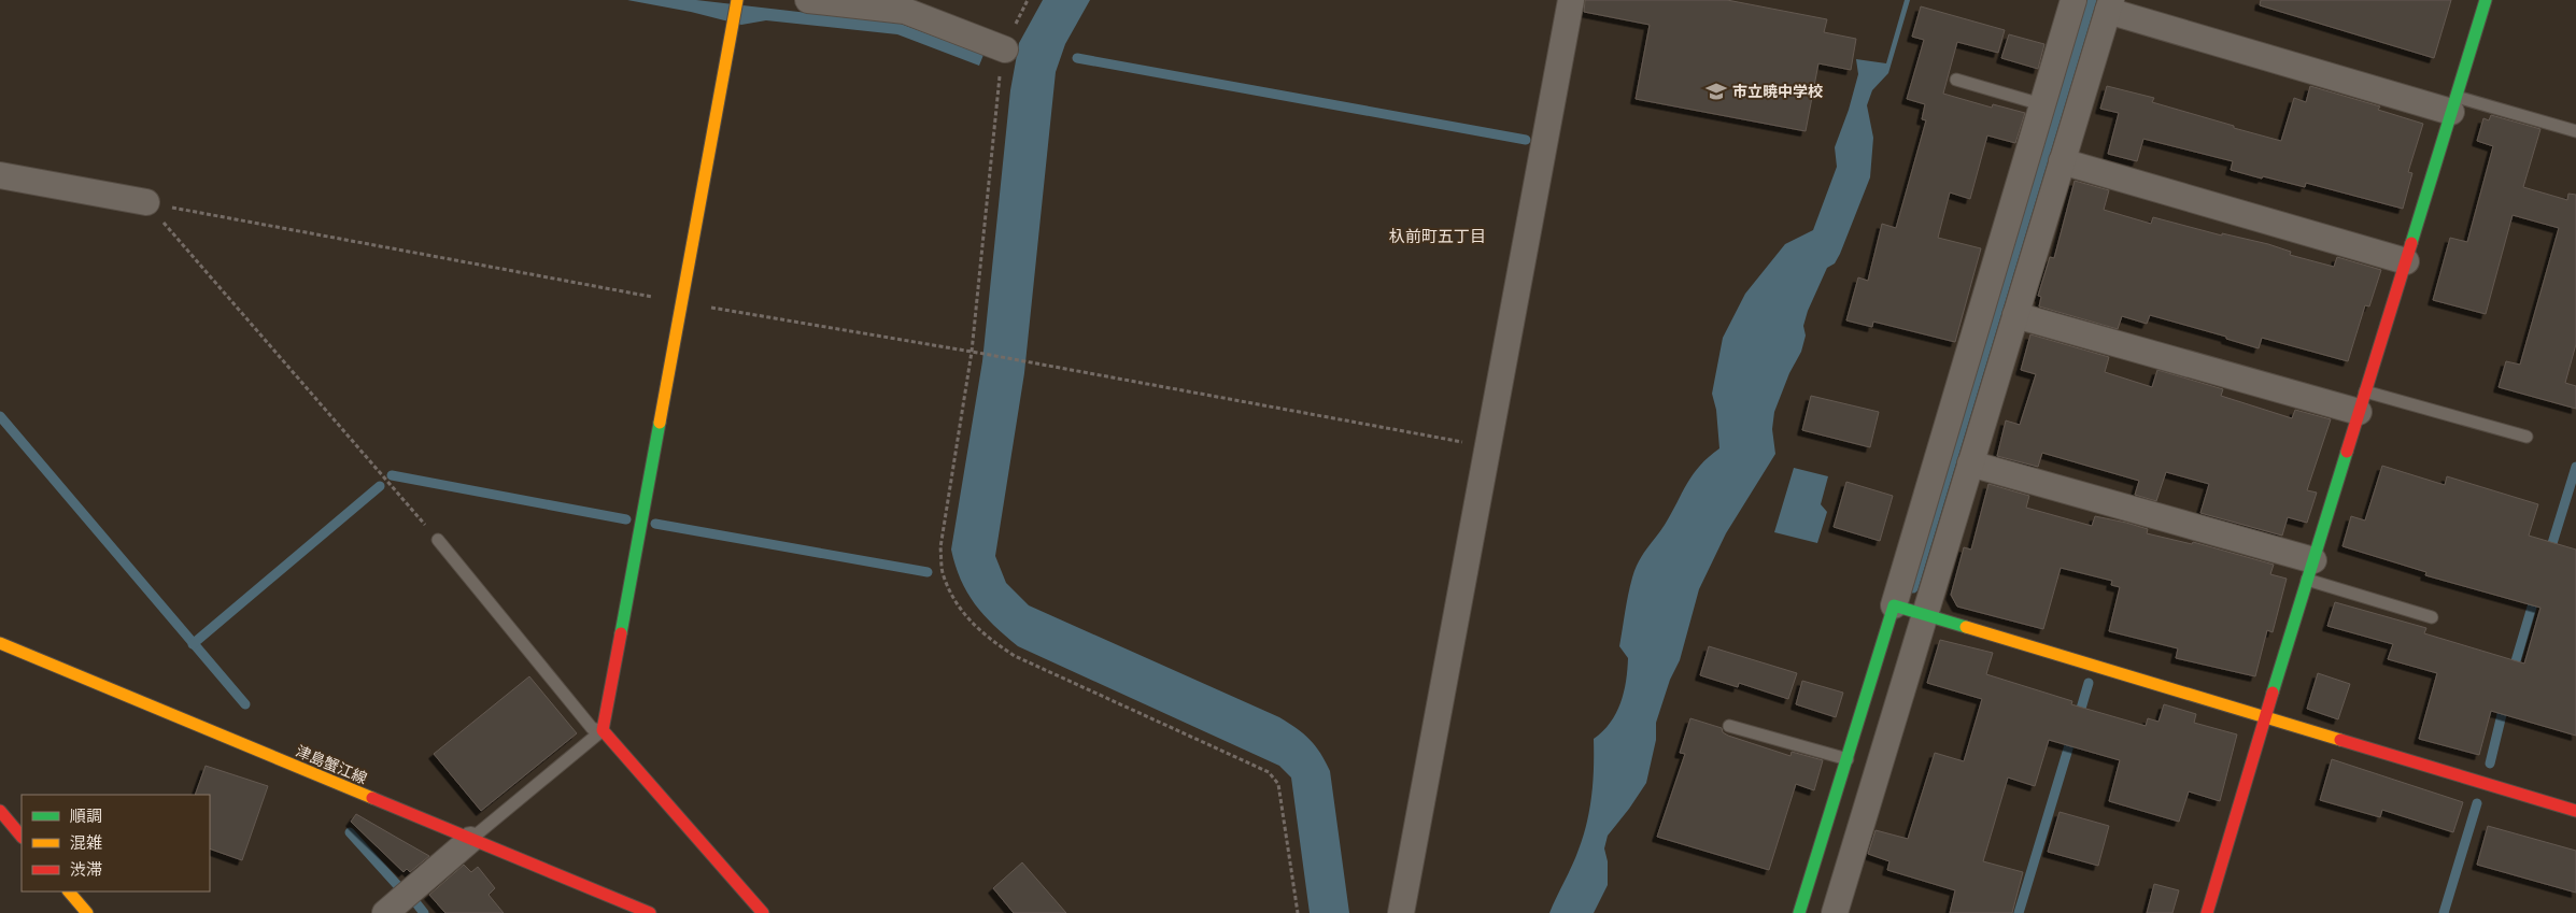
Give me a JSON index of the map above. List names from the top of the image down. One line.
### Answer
{"streets":{"street":["津島蟹江線"]},"districts":["杁前町五丁目"],"places":{"school or university":["市立暁中学校"]},"legend":["順調","混雑","渋滞"]}
